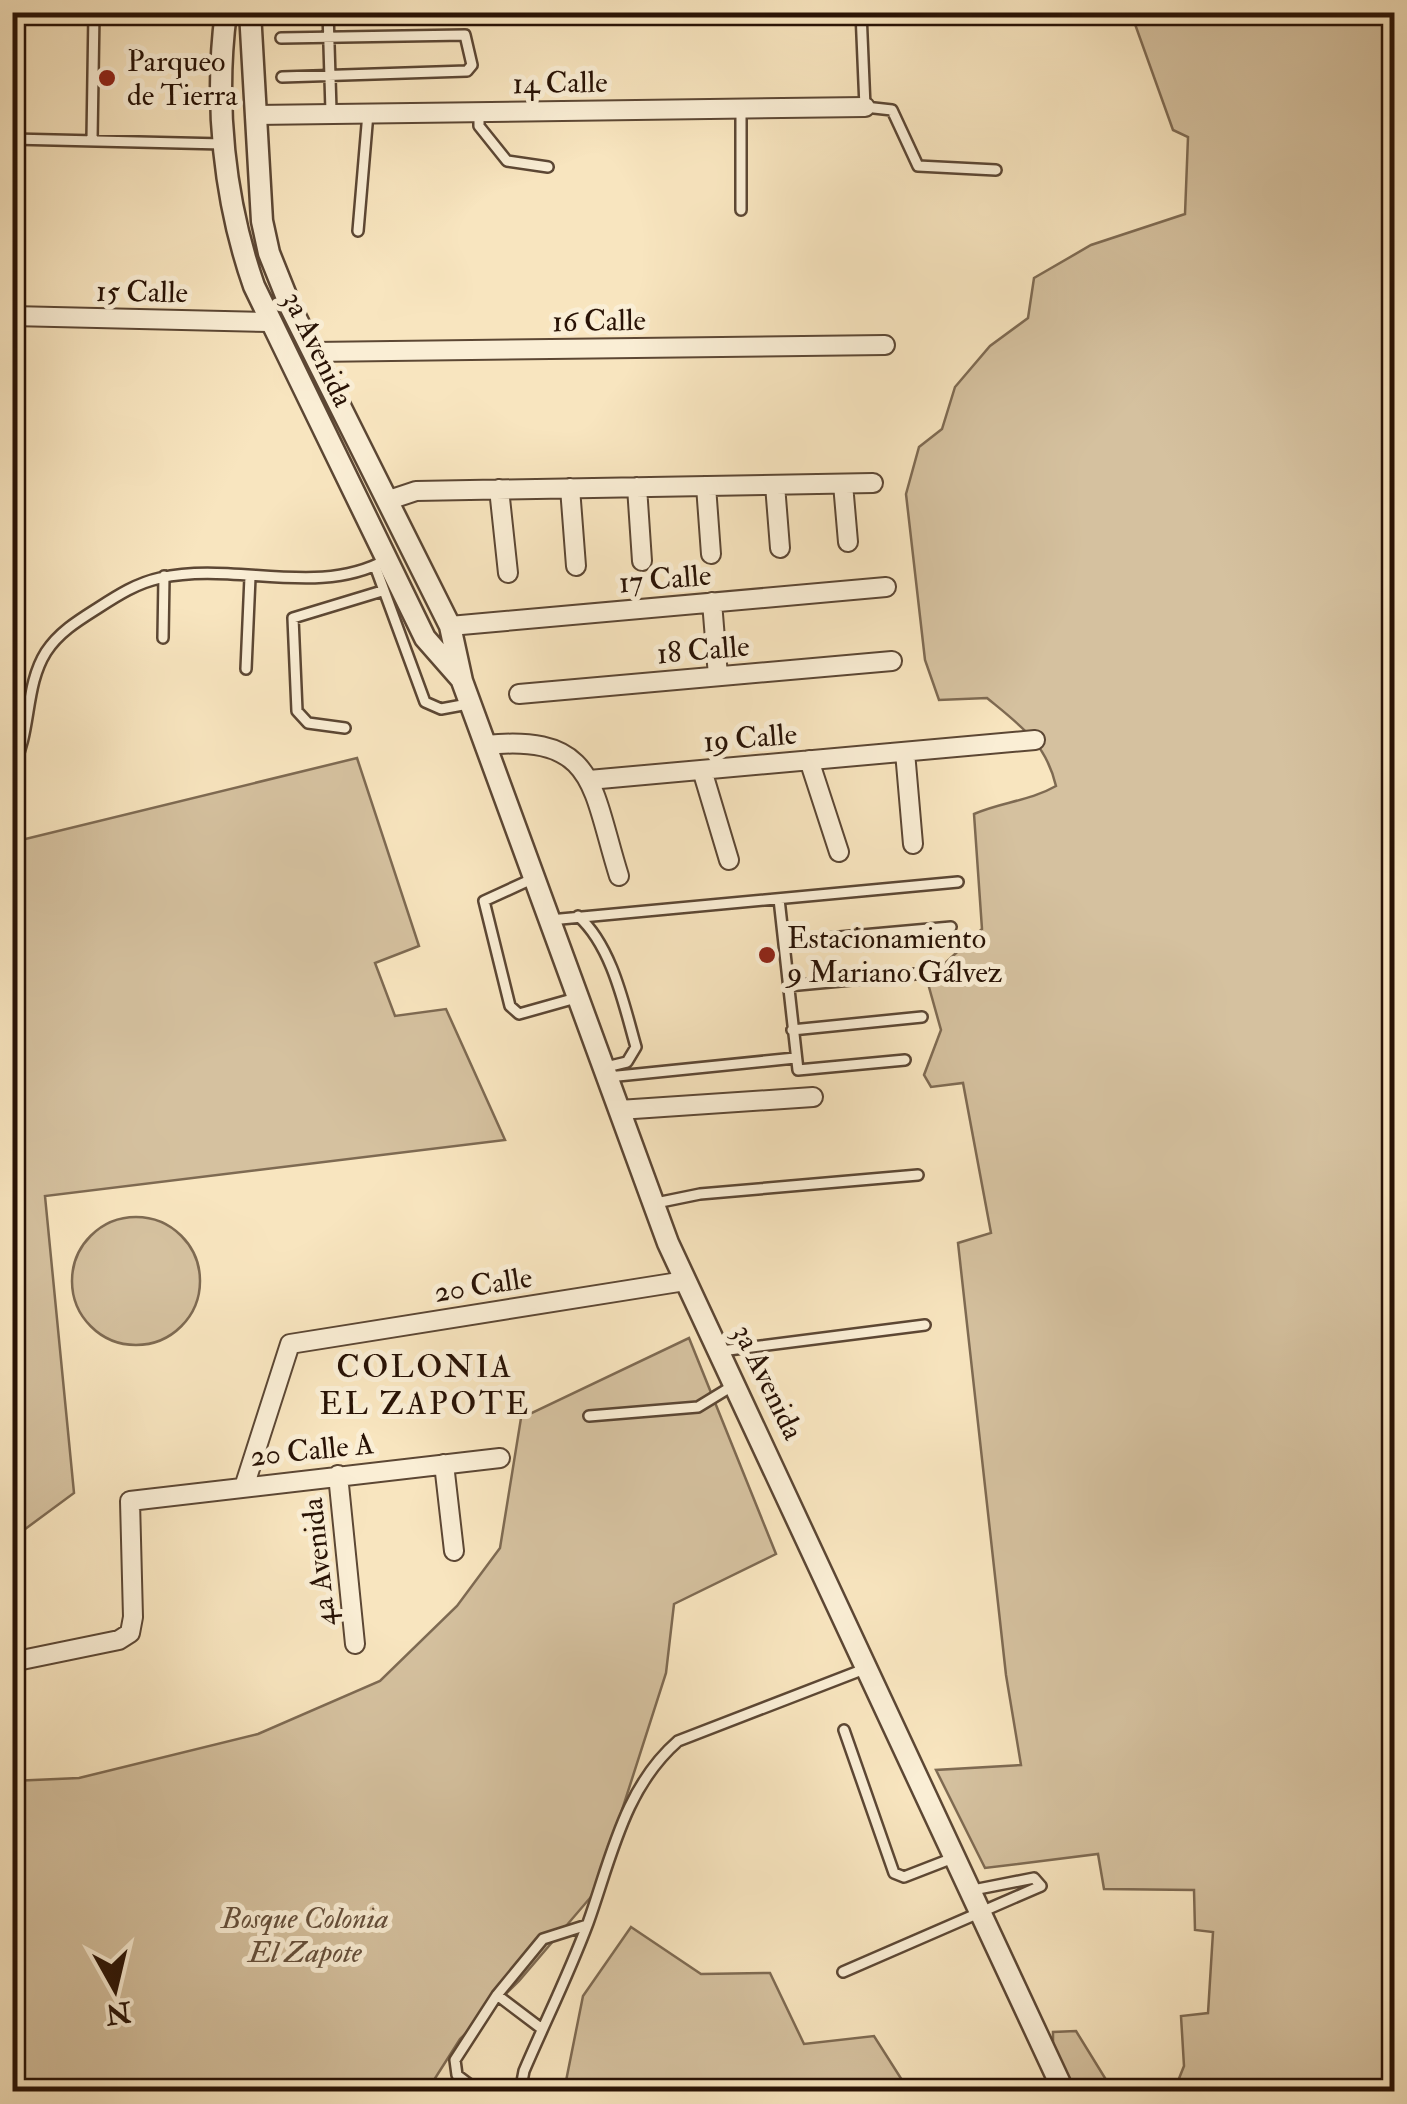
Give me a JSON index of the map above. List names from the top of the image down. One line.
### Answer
{"streets":{"street":["14 Calle","15 Calle","16 Calle","3a Avenida","17 Calle","18 Calle","19 Calle","20 Calle","20 Calle A","4a Avenida"]},"crossings":[["14 Calle","3a Avenida"],["15 Calle","3a Avenida"],["16 Calle","3a Avenida"],["3a Avenida","17 Calle"],["3a Avenida","20 Calle"],["20 Calle","20 Calle A"],["20 Calle A","4a Avenida"]],"districts":["COLONIA EL ZAPOTE"],"parks":["Bosque Colonia El Zapote"],"places":["Parqueo de Tierra","Estacionamiento 9 Mariano Gálvez"],"north":"bottom"}
